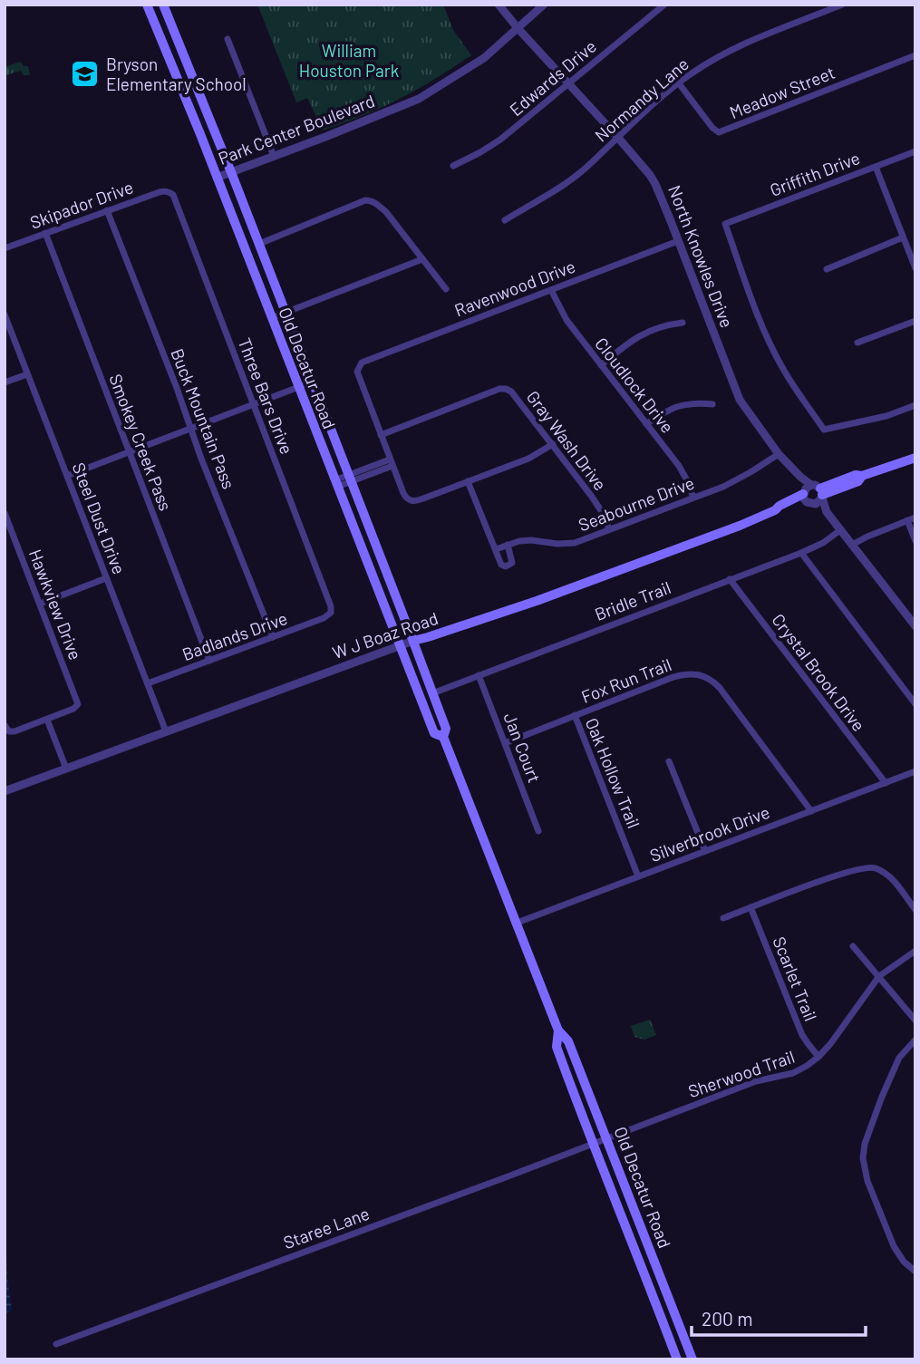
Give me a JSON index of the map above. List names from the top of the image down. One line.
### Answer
{"streets":{"main road":["Old Decatur Road","W J Boaz Road"],"street":["Edwards Drive","Meadow Street","Normandy Lane","Park Center Boulevard","Griffith Drive","Skipador Drive","North Knowles Drive","Ravenwood Drive","Cloudlock Drive","Three Bars Drive","Buck Mountain Pass","Gray Wash Drive","Smokey Creek Pass","Seabourne Drive","Steel Dust Drive","Bridle Trail","Hawkview Drive","Badlands Drive","Crystal Brook Drive","Fox Run Trail","Jan Court","Oak Hollow Trail","Silverbrook Drive","Scarlet Trail","Sherwood Trail","Staree Lane"]},"crossings":[["Edwards Drive","North Knowles Drive"],["Meadow Street","Normandy Lane"],["Normandy Lane","North Knowles Drive"],["Park Center Boulevard","North Knowles Drive"],["Park Center Boulevard","Old Decatur Road"],["Skipador Drive","Three Bars Drive"],["Skipador Drive","Buck Mountain Pass"],["Skipador Drive","Smokey Creek Pass"],["North Knowles Drive","Ravenwood Drive"],["North Knowles Drive","Seabourne Drive"],["North Knowles Drive","W J Boaz Road"],["Ravenwood Drive","Cloudlock Drive"],["Ravenwood Drive","Gray Wash Drive"],["Old Decatur Road","Bridle Trail"],["Old Decatur Road","W J Boaz Road"],["Old Decatur Road","Silverbrook Drive"],["Old Decatur Road","Sherwood Trail"],["Old Decatur Road","Staree Lane"],["Cloudlock Drive","Seabourne Drive"],["Three Bars Drive","Badlands Drive"],["Buck Mountain Pass","Badlands Drive"],["Gray Wash Drive","Seabourne Drive"],["Smokey Creek Pass","Badlands Drive"],["Steel Dust Drive","W J Boaz Road"],["Steel Dust Drive","Badlands Drive"],["Bridle Trail","Crystal Brook Drive"],["Bridle Trail","Jan Court"],["Crystal Brook Drive","Silverbrook Drive"],["Fox Run Trail","Jan Court"],["Fox Run Trail","Oak Hollow Trail"],["Fox Run Trail","Silverbrook Drive"],["Oak Hollow Trail","Silverbrook Drive"],["Scarlet Trail","Sherwood Trail"],["Sherwood Trail","Staree Lane"]],"parks":["William Houston Park"],"places":{"school or university":["Bryson Elementary School"]},"scale_bar":"200 m"}
